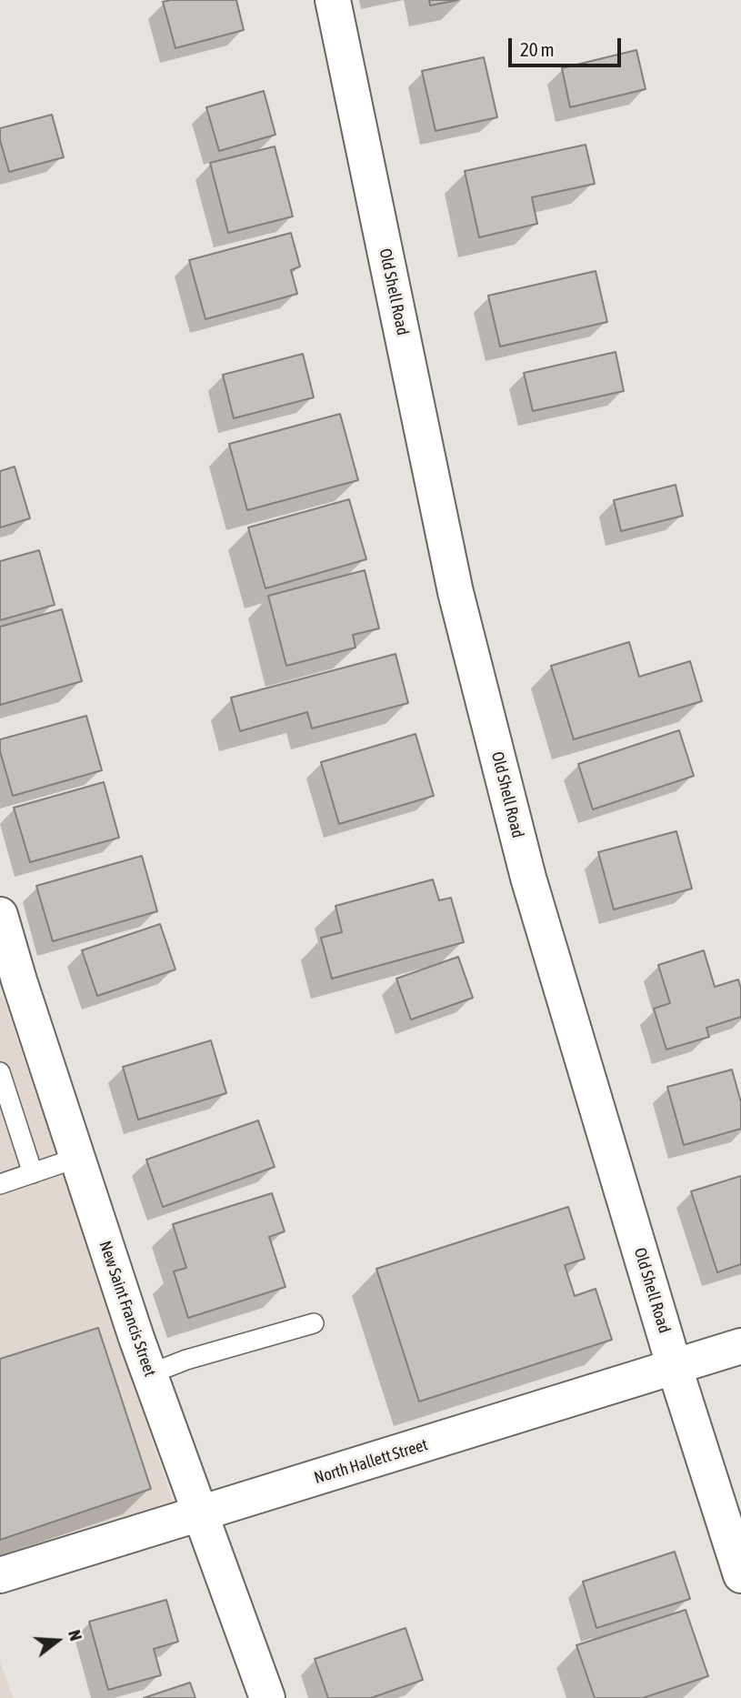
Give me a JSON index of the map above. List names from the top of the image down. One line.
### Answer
{"streets":{"street":["Old Shell Road","New Saint Francis Street","North Hallett Street"]},"crossings":[["Old Shell Road","North Hallett Street"],["New Saint Francis Street","North Hallett Street"]],"scale_bar":"20 m","north":"right"}
